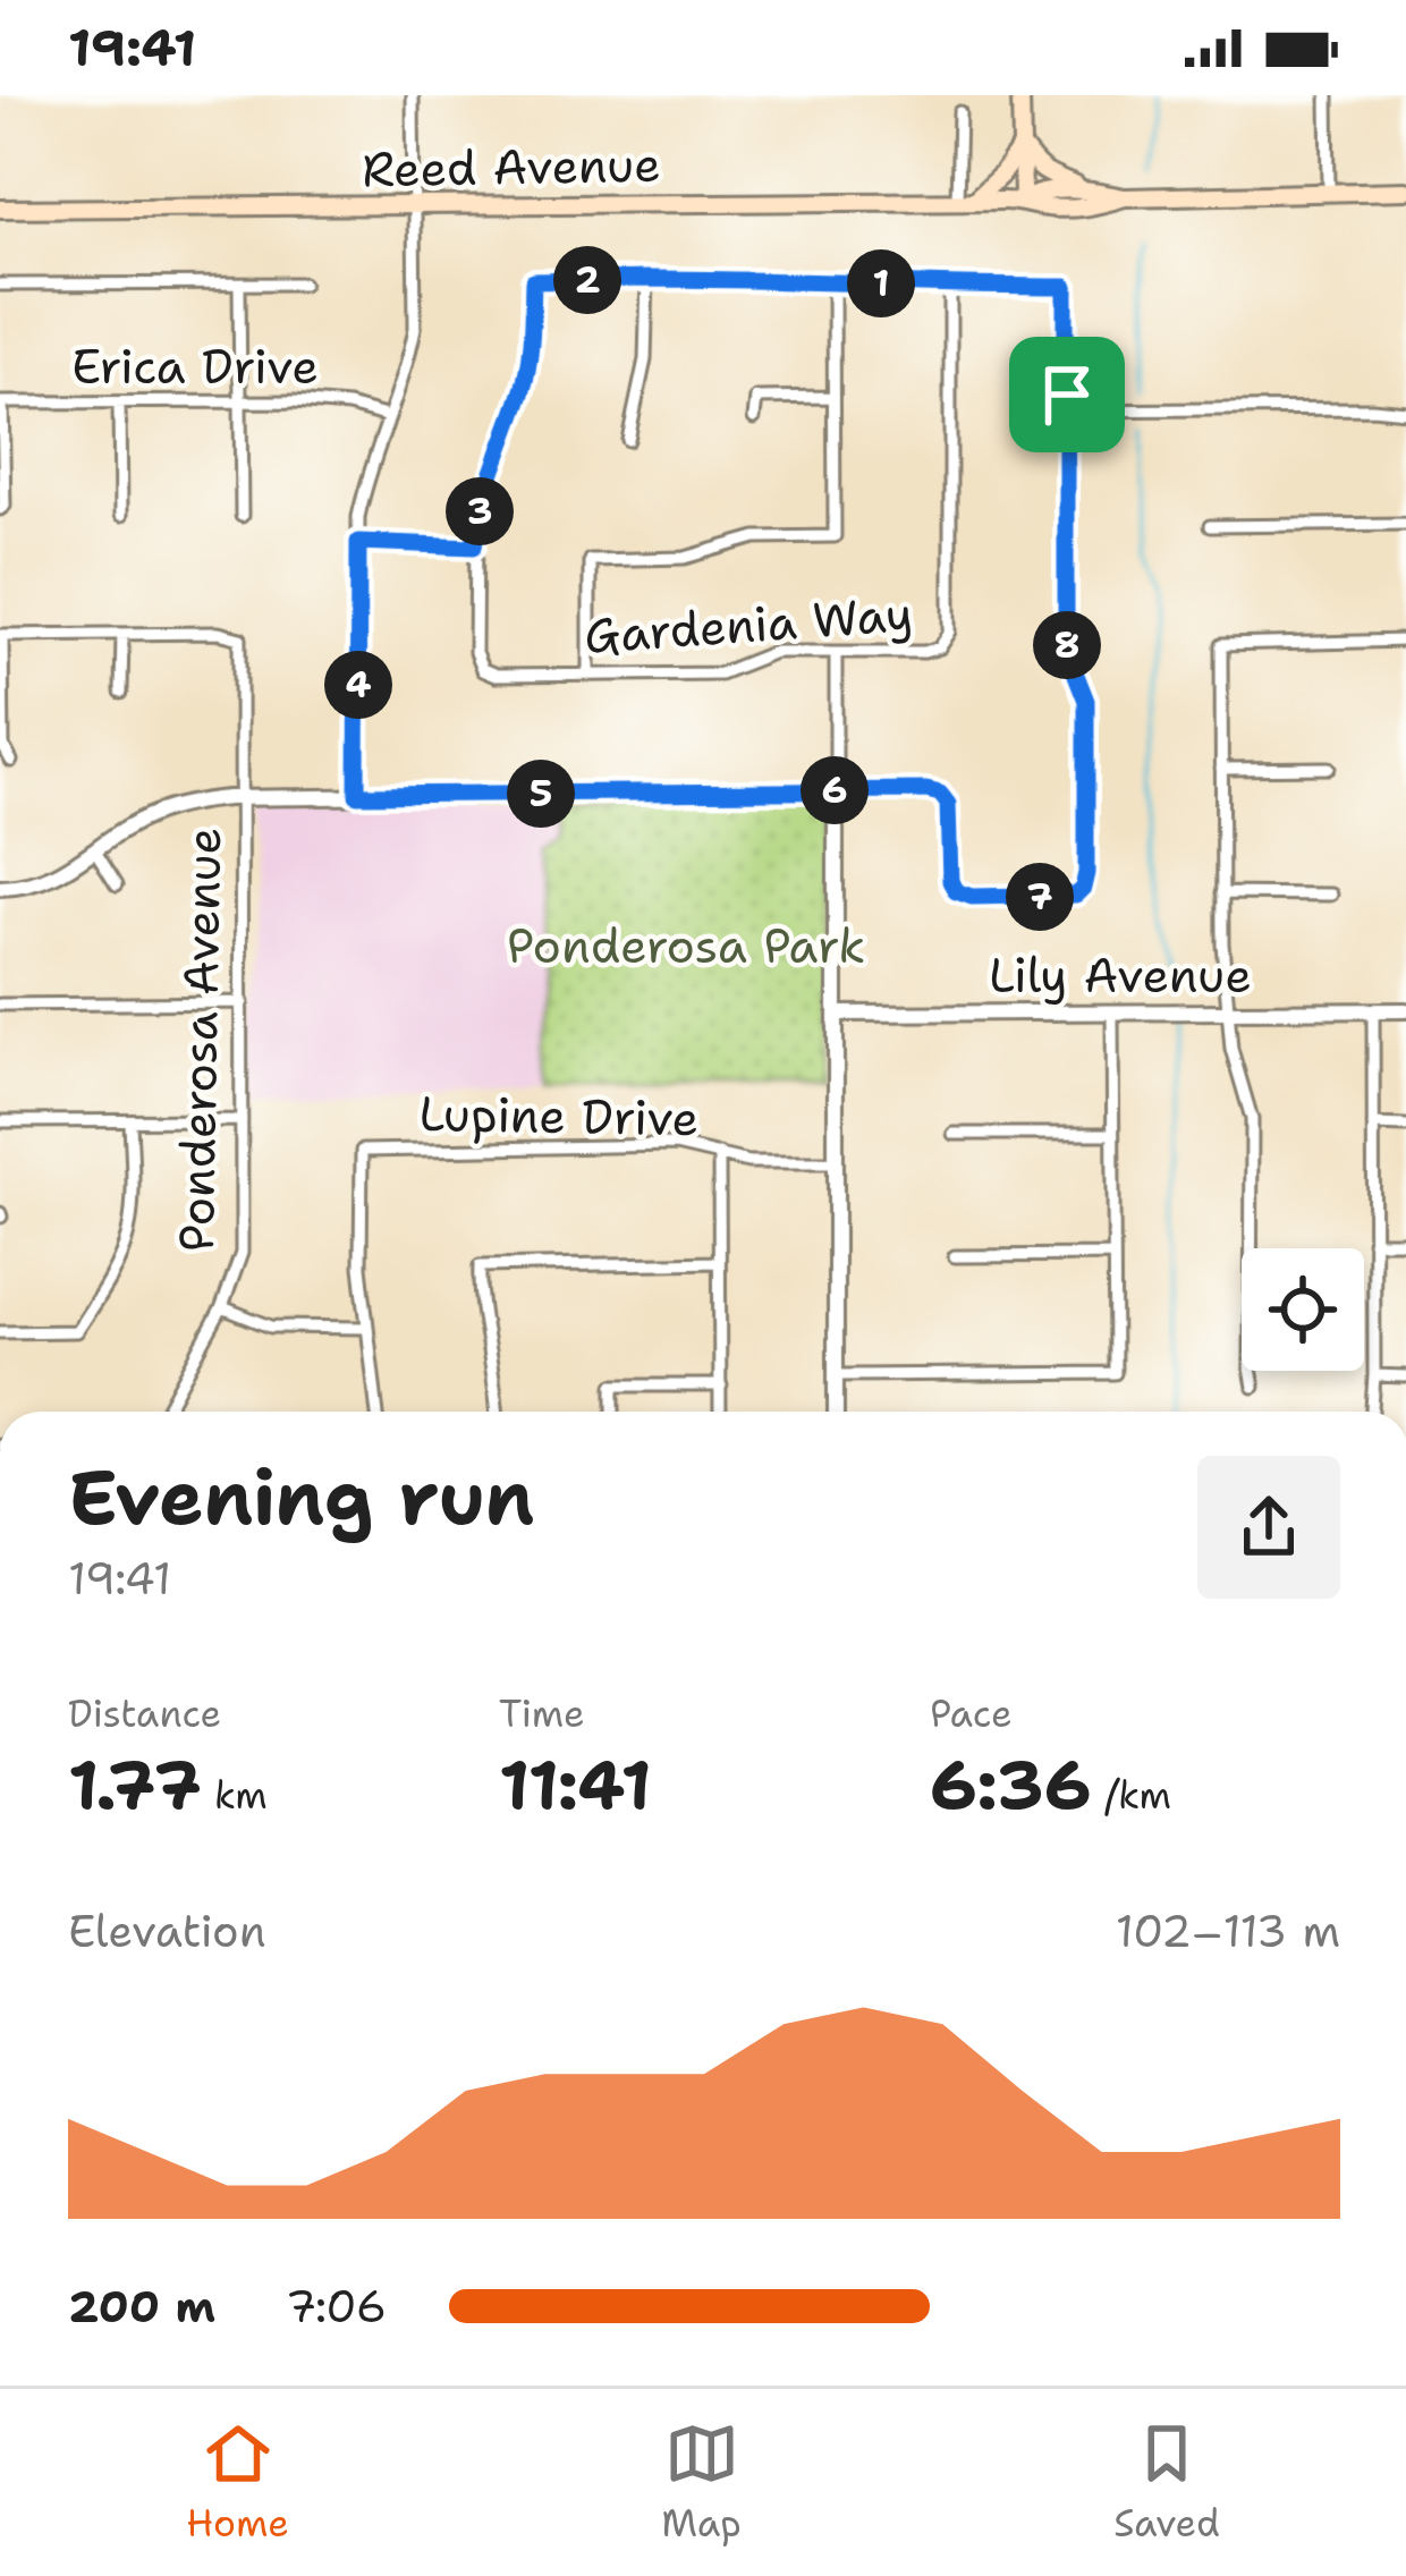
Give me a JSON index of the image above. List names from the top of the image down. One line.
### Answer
{"streets":{"main road":["Reed Avenue"],"street":["Erica Drive","Gardenia Way","Lily Avenue","Ponderosa Avenue","Lupine Drive"]},"parks":["Ponderosa Park"],"page":{"status":"19:41","pins":["2","1","3","8","4","6","5","7"],"heading":["Evening run","19:41"],"stats":[["Distance","1.77 km"],["Time","11:41"],["Pace","6:36 /km"]],"chart":["Elevation","102–113 m"],"list":[{"name":"200 m","note":"7:06"}],"tabs":["Home","Map","Saved"]}}
